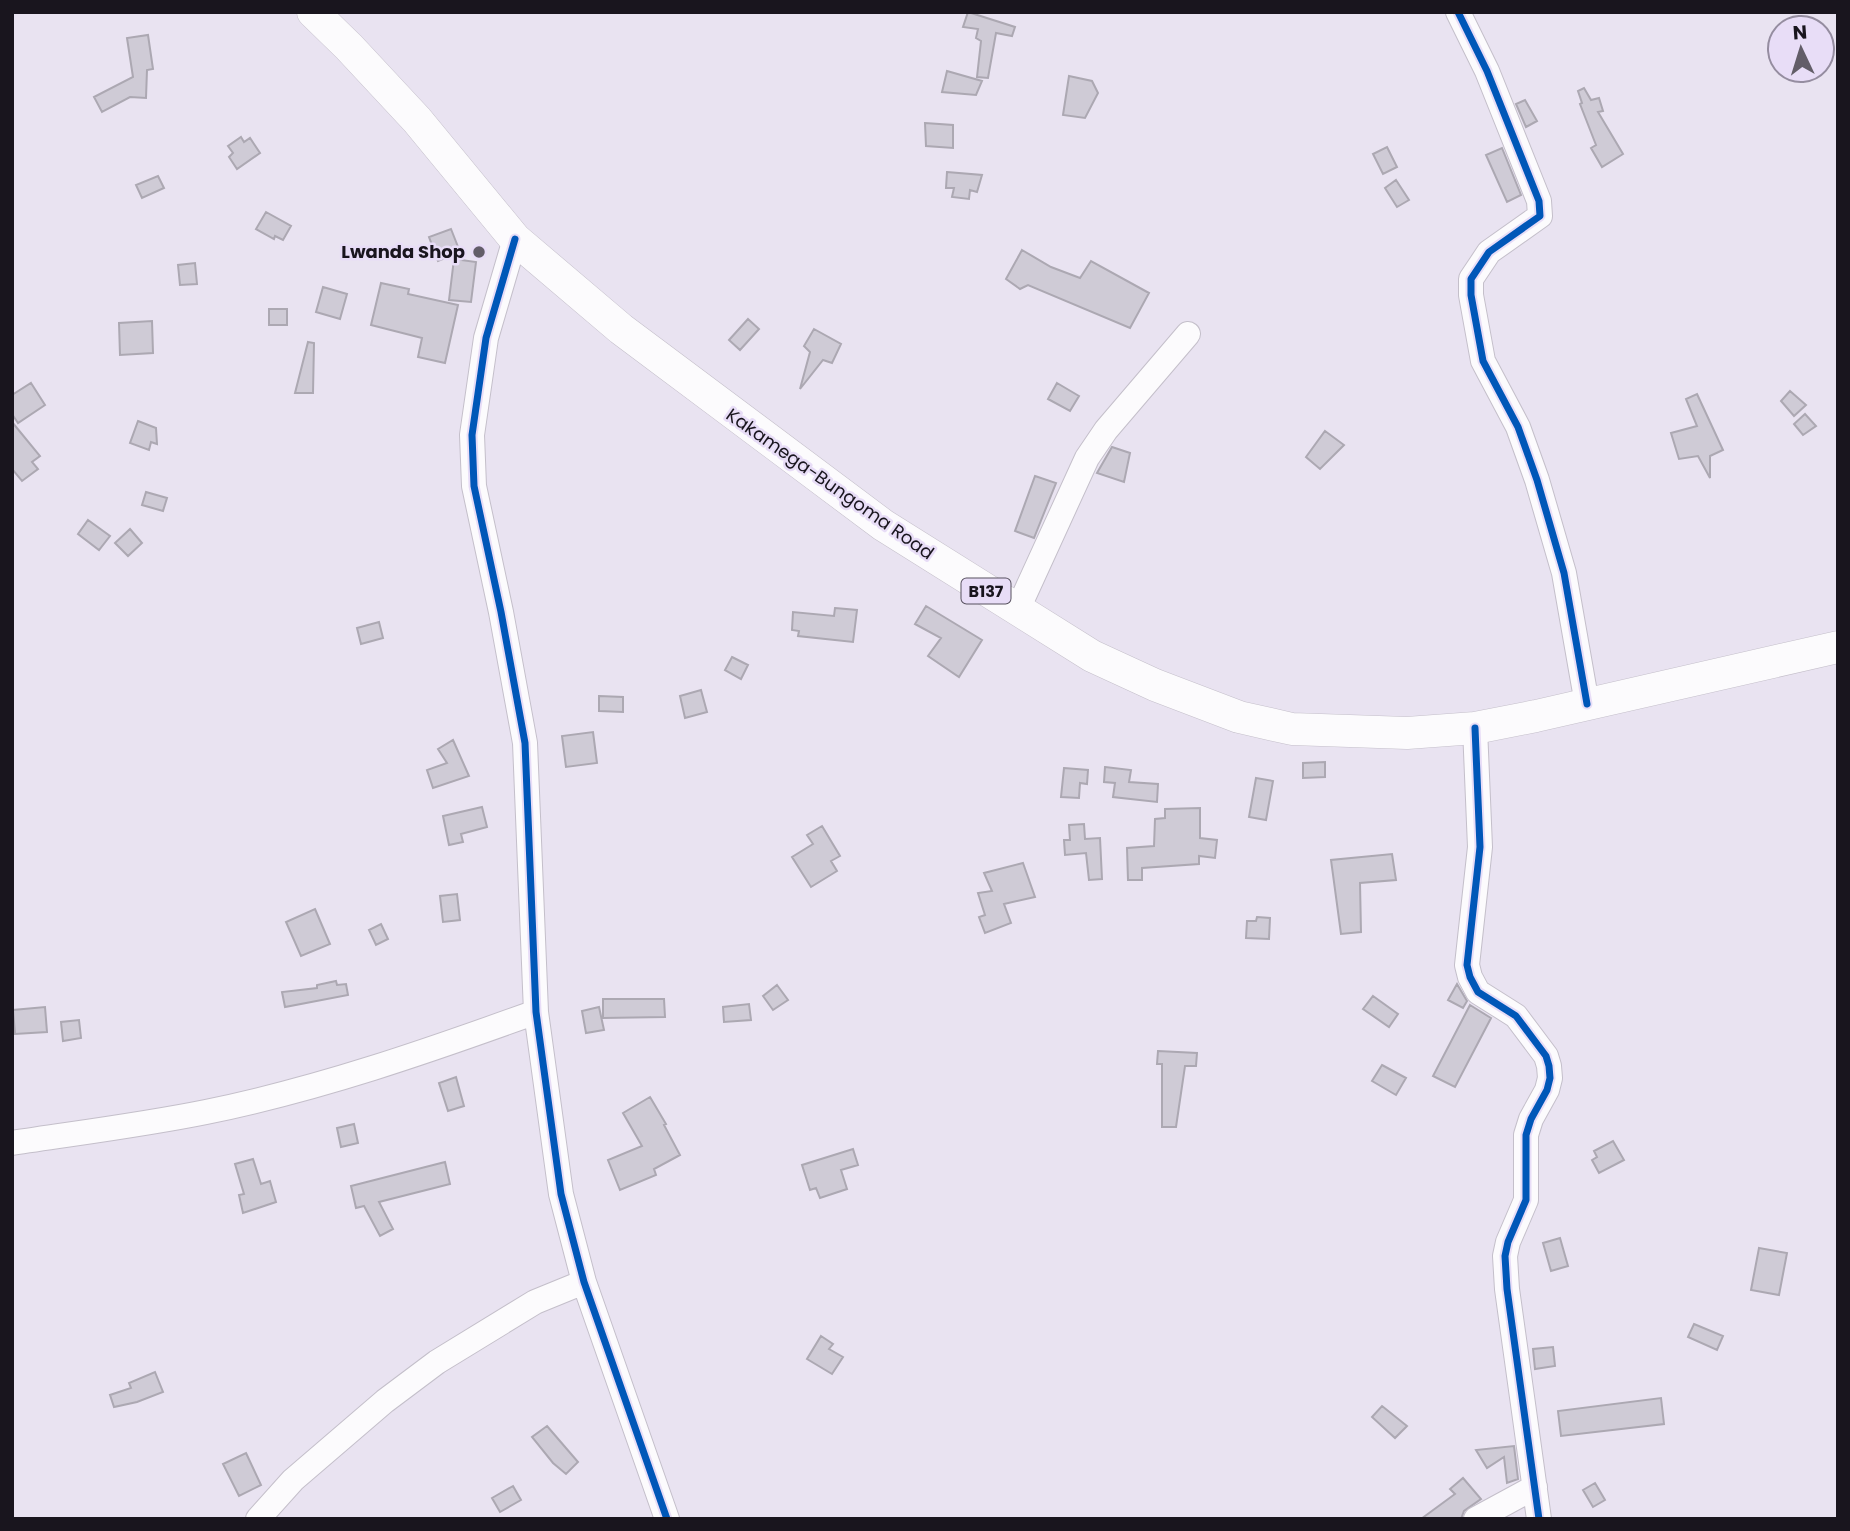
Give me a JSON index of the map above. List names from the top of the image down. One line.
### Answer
{"streets":{"main road":["Kakamega-Bungoma Road","B137"]},"places":["Lwanda Shop"],"north":"top"}
